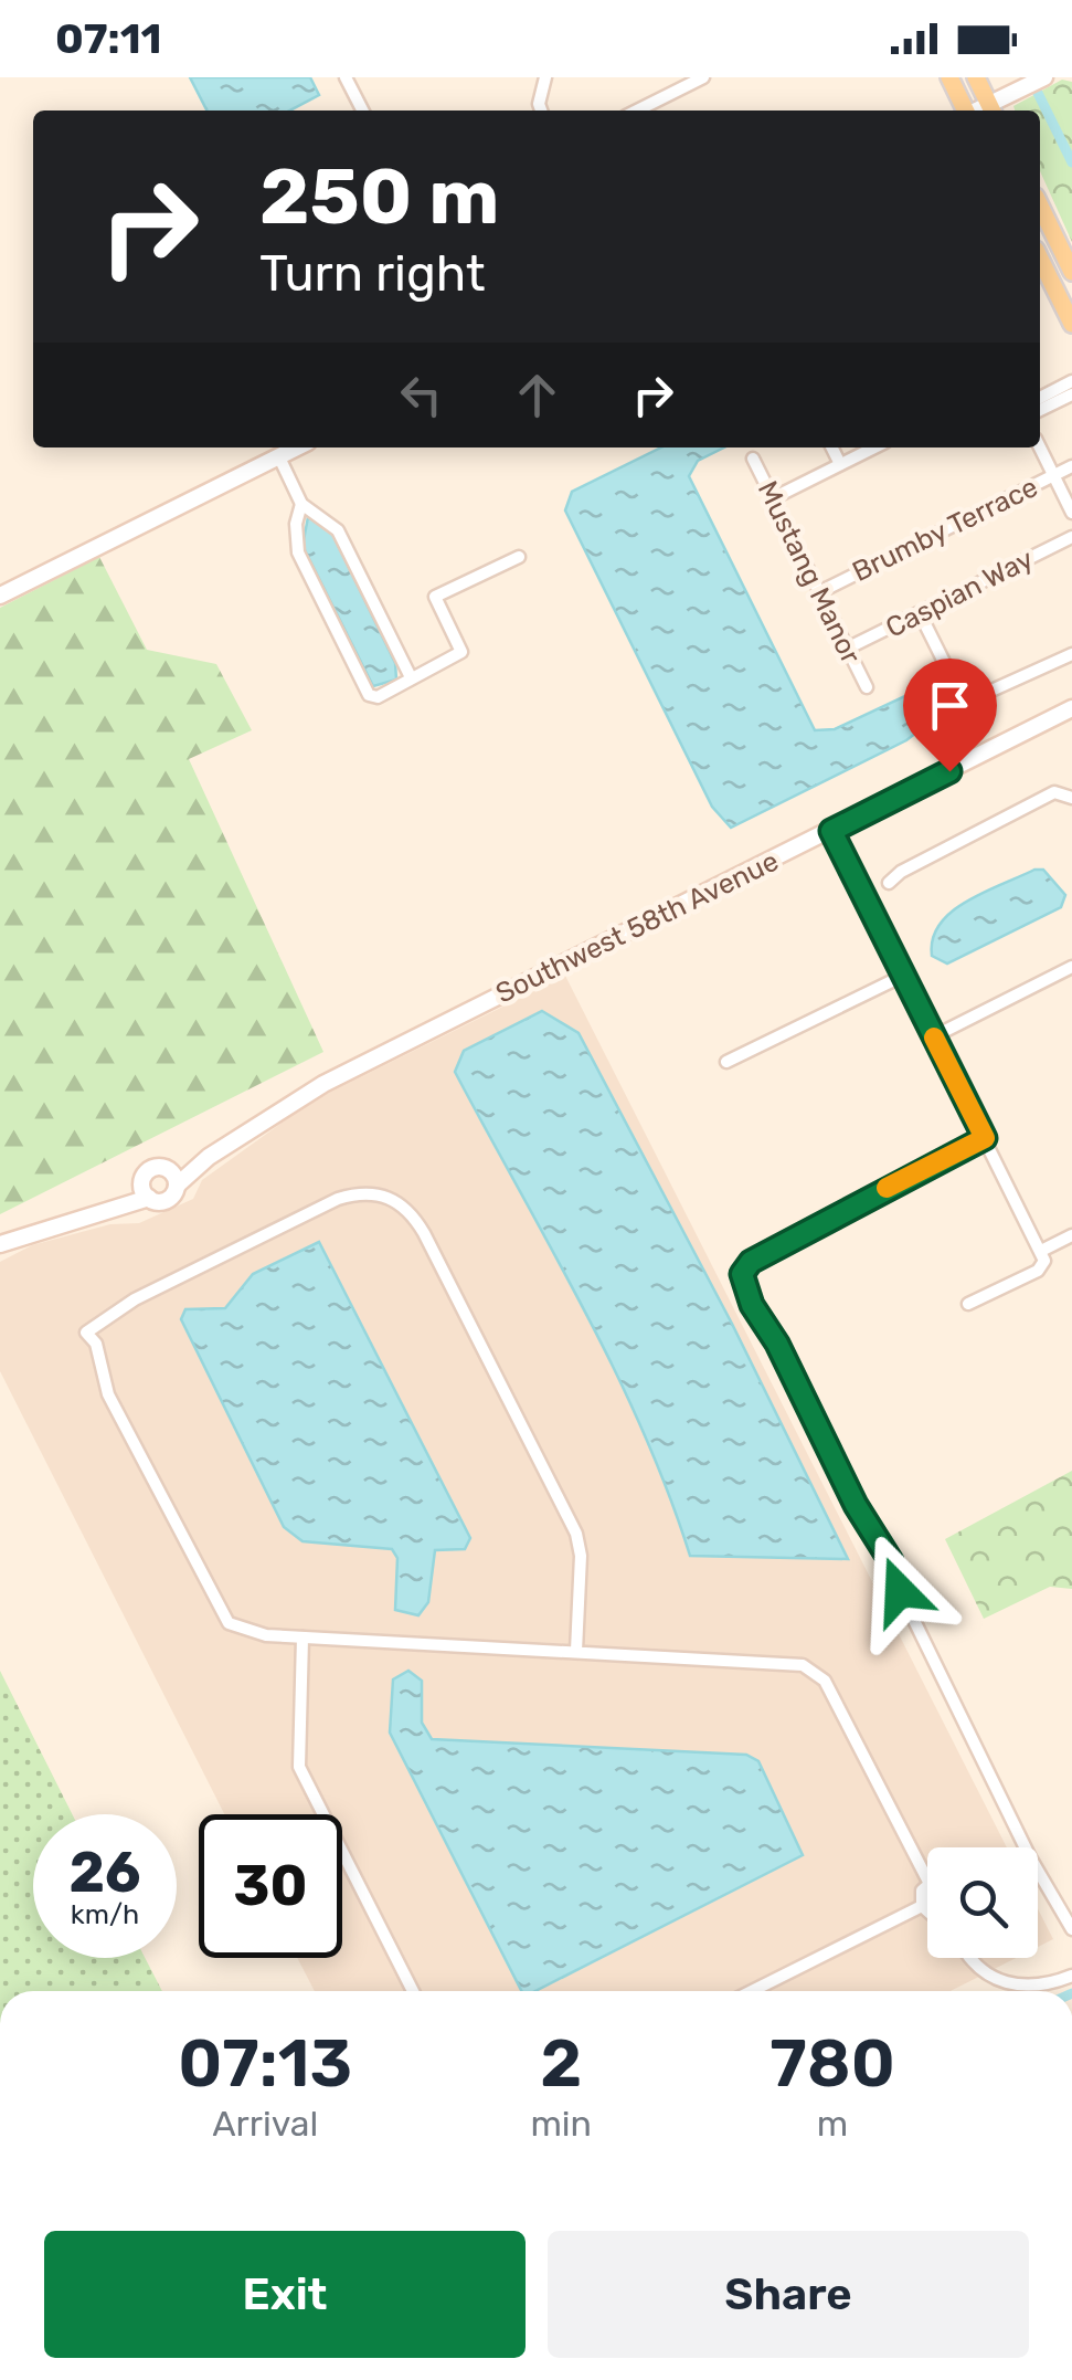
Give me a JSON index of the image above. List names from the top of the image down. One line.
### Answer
{"streets":{"street":["Brumby Terrace","Mustang Manor","Caspian Way","Southwest 58th Avenue"]},"crossings":[["Brumby Terrace","Mustang Manor"],["Mustang Manor","Caspian Way"]],"page":{"status":"07:11","turn":["250 m","Turn right"],"speed":"26 km/h","limit":"30","eta":["07:13","Arrival","2","min","780","m"],"buttons":["Exit","Share"]}}
